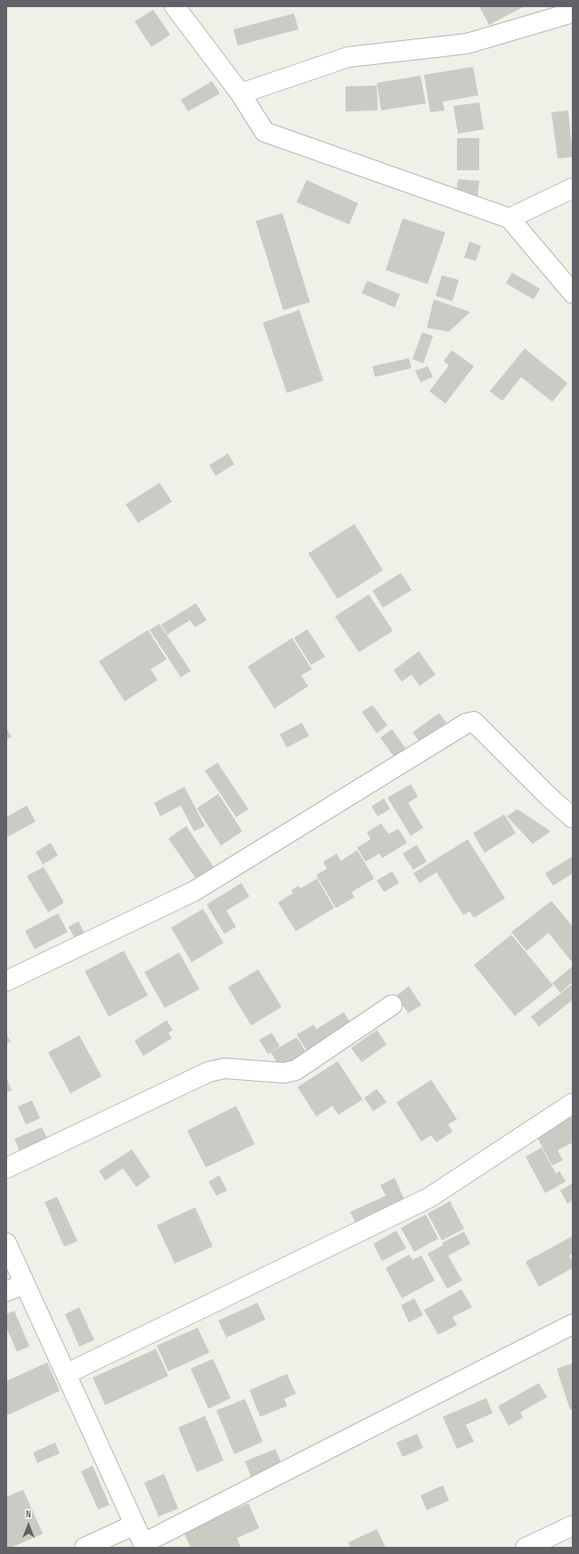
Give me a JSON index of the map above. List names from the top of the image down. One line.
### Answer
{"north":"top"}
